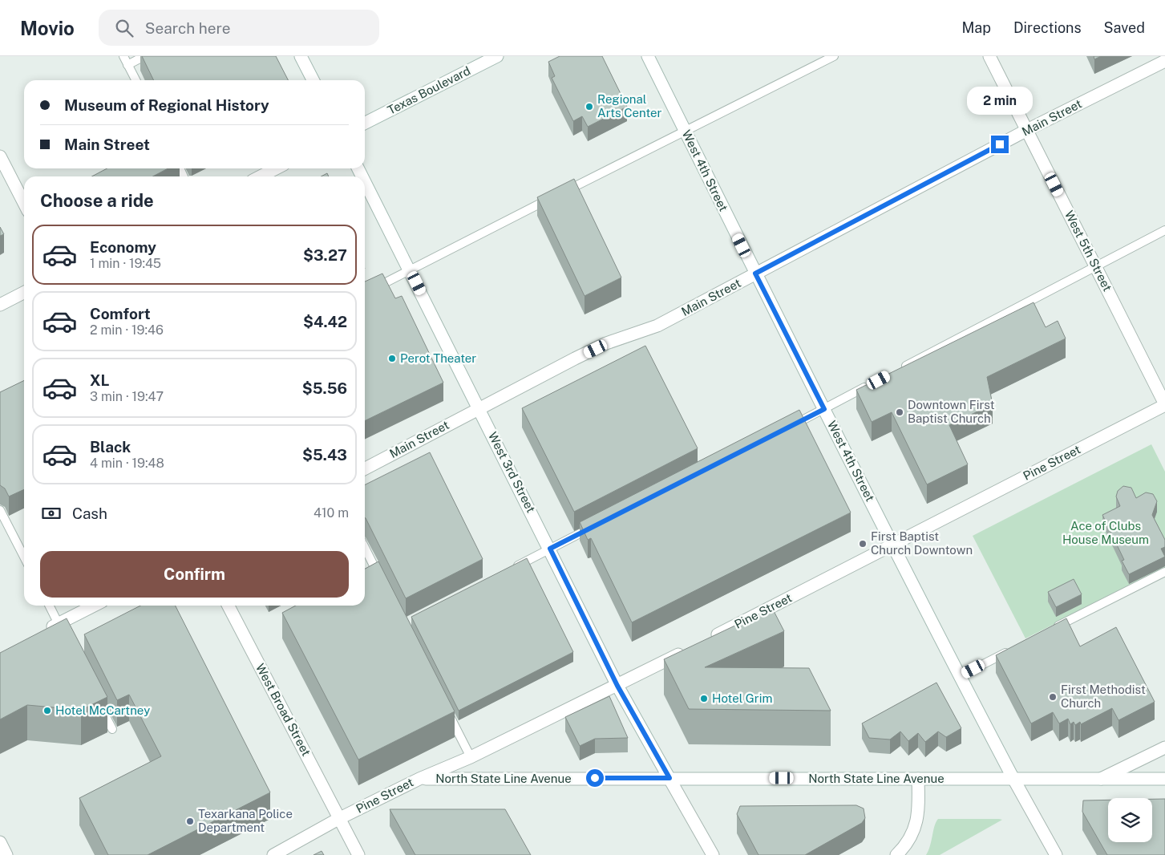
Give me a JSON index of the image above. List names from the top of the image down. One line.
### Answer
{"streets":{"street":["Texas Boulevard","Main Street","West 4th Street","West 5th Street","Pine Street","West 3rd Street","West Broad Street","North State Line Avenue"]},"crossings":[["Main Street","West 4th Street"],["Main Street","West 5th Street"],["Main Street","West 3rd Street"],["West 4th Street","Pine Street"],["West 4th Street","North State Line Avenue"],["West 5th Street","Pine Street"],["Pine Street","West 3rd Street"],["Pine Street","West Broad Street"],["Pine Street","North State Line Avenue"],["West 3rd Street","North State Line Avenue"]],"parks":["Ace of Clubs House Museum"],"places":["Regional Arts Center","Perot Theater","Downtown First Baptist Church","First Baptist Church Downtown","First Methodist Church","Hotel Grim","Hotel McCartney","Texarkana Police Department"],"page":{"header":"Movio","search":"Search here","nav":["Map","Directions","Saved"],"banner":["Museum of Regional History","Main Street"],"bubble":"2 min","heading":"Choose a ride","list":[{"name":"Economy","note":"1 min · 19:45","value":"$3.27"},{"name":"Comfort","note":"2 min · 19:46","value":"$4.42"},{"name":"XL","note":"3 min · 19:47","value":"$5.56"},{"name":"Black","note":"4 min · 19:48","value":"$5.43"}],"pay":["Cash","410 m"],"buttons":"Confirm"}}
